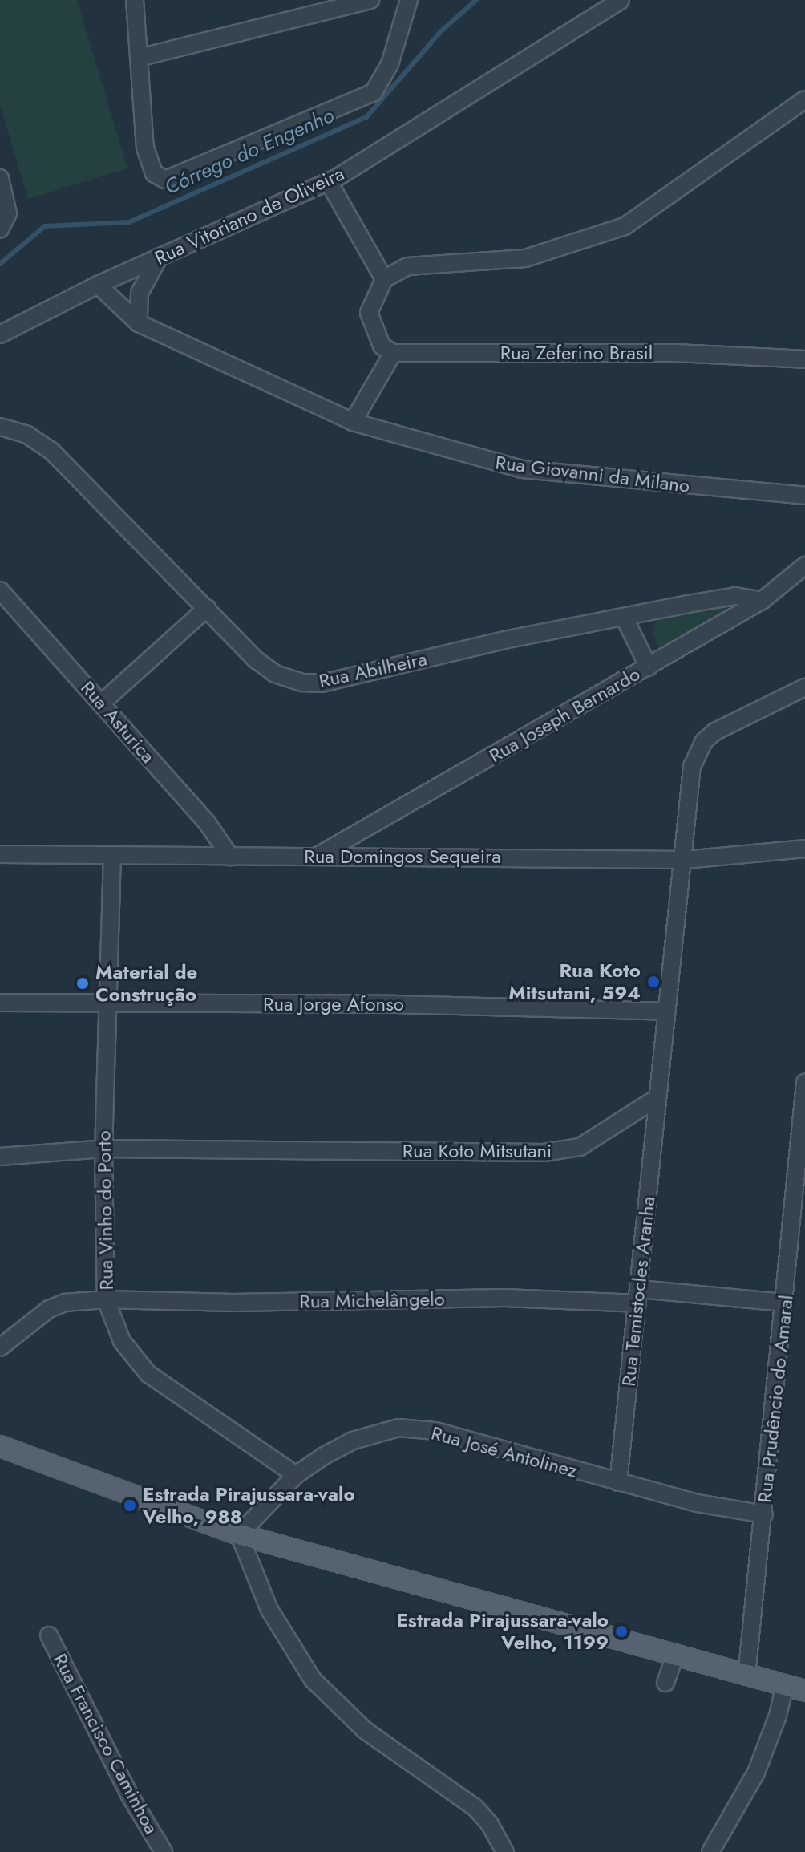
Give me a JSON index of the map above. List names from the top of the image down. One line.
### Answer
{"streets":{"street":["Rua Vitoriano de Oliveira","Rua Zeferino Brasil","Rua Giovanni da Milano","Rua Abilheira","Rua Joseph Bernardo","Rua Asturica","Rua Domingos Sequeira","Rua Jorge Afonso","Rua Koto Mitsutani","Rua Vinho do Porto","Rua Temistocles Aranha","Rua Michelângelo","Rua Prudêncio do Amaral","Rua José Antolinez","Rua Francisco Caminhoa"]},"crossings":[["Rua Vitoriano de Oliveira","Rua Giovanni da Milano"],["Rua Abilheira","Rua Joseph Bernardo"],["Rua Joseph Bernardo","Rua Domingos Sequeira"],["Rua Asturica","Rua Domingos Sequeira"],["Rua Domingos Sequeira","Rua Vinho do Porto"],["Rua Jorge Afonso","Rua Vinho do Porto"],["Rua Koto Mitsutani","Rua Vinho do Porto"],["Rua Koto Mitsutani","Rua Temistocles Aranha"],["Rua Vinho do Porto","Rua Michelângelo"],["Rua Vinho do Porto","Rua José Antolinez"],["Rua Temistocles Aranha","Rua Michelângelo"],["Rua Temistocles Aranha","Rua José Antolinez"],["Rua Michelângelo","Rua Prudêncio do Amaral"],["Rua Prudêncio do Amaral","Rua José Antolinez"]],"water":["Córrego do Engenho"],"places":["Rua Koto Mitsutani, 594","Material de Construção","Estrada Pirajussara-valo Velho, 988","Estrada Pirajussara-valo Velho, 1199"]}
